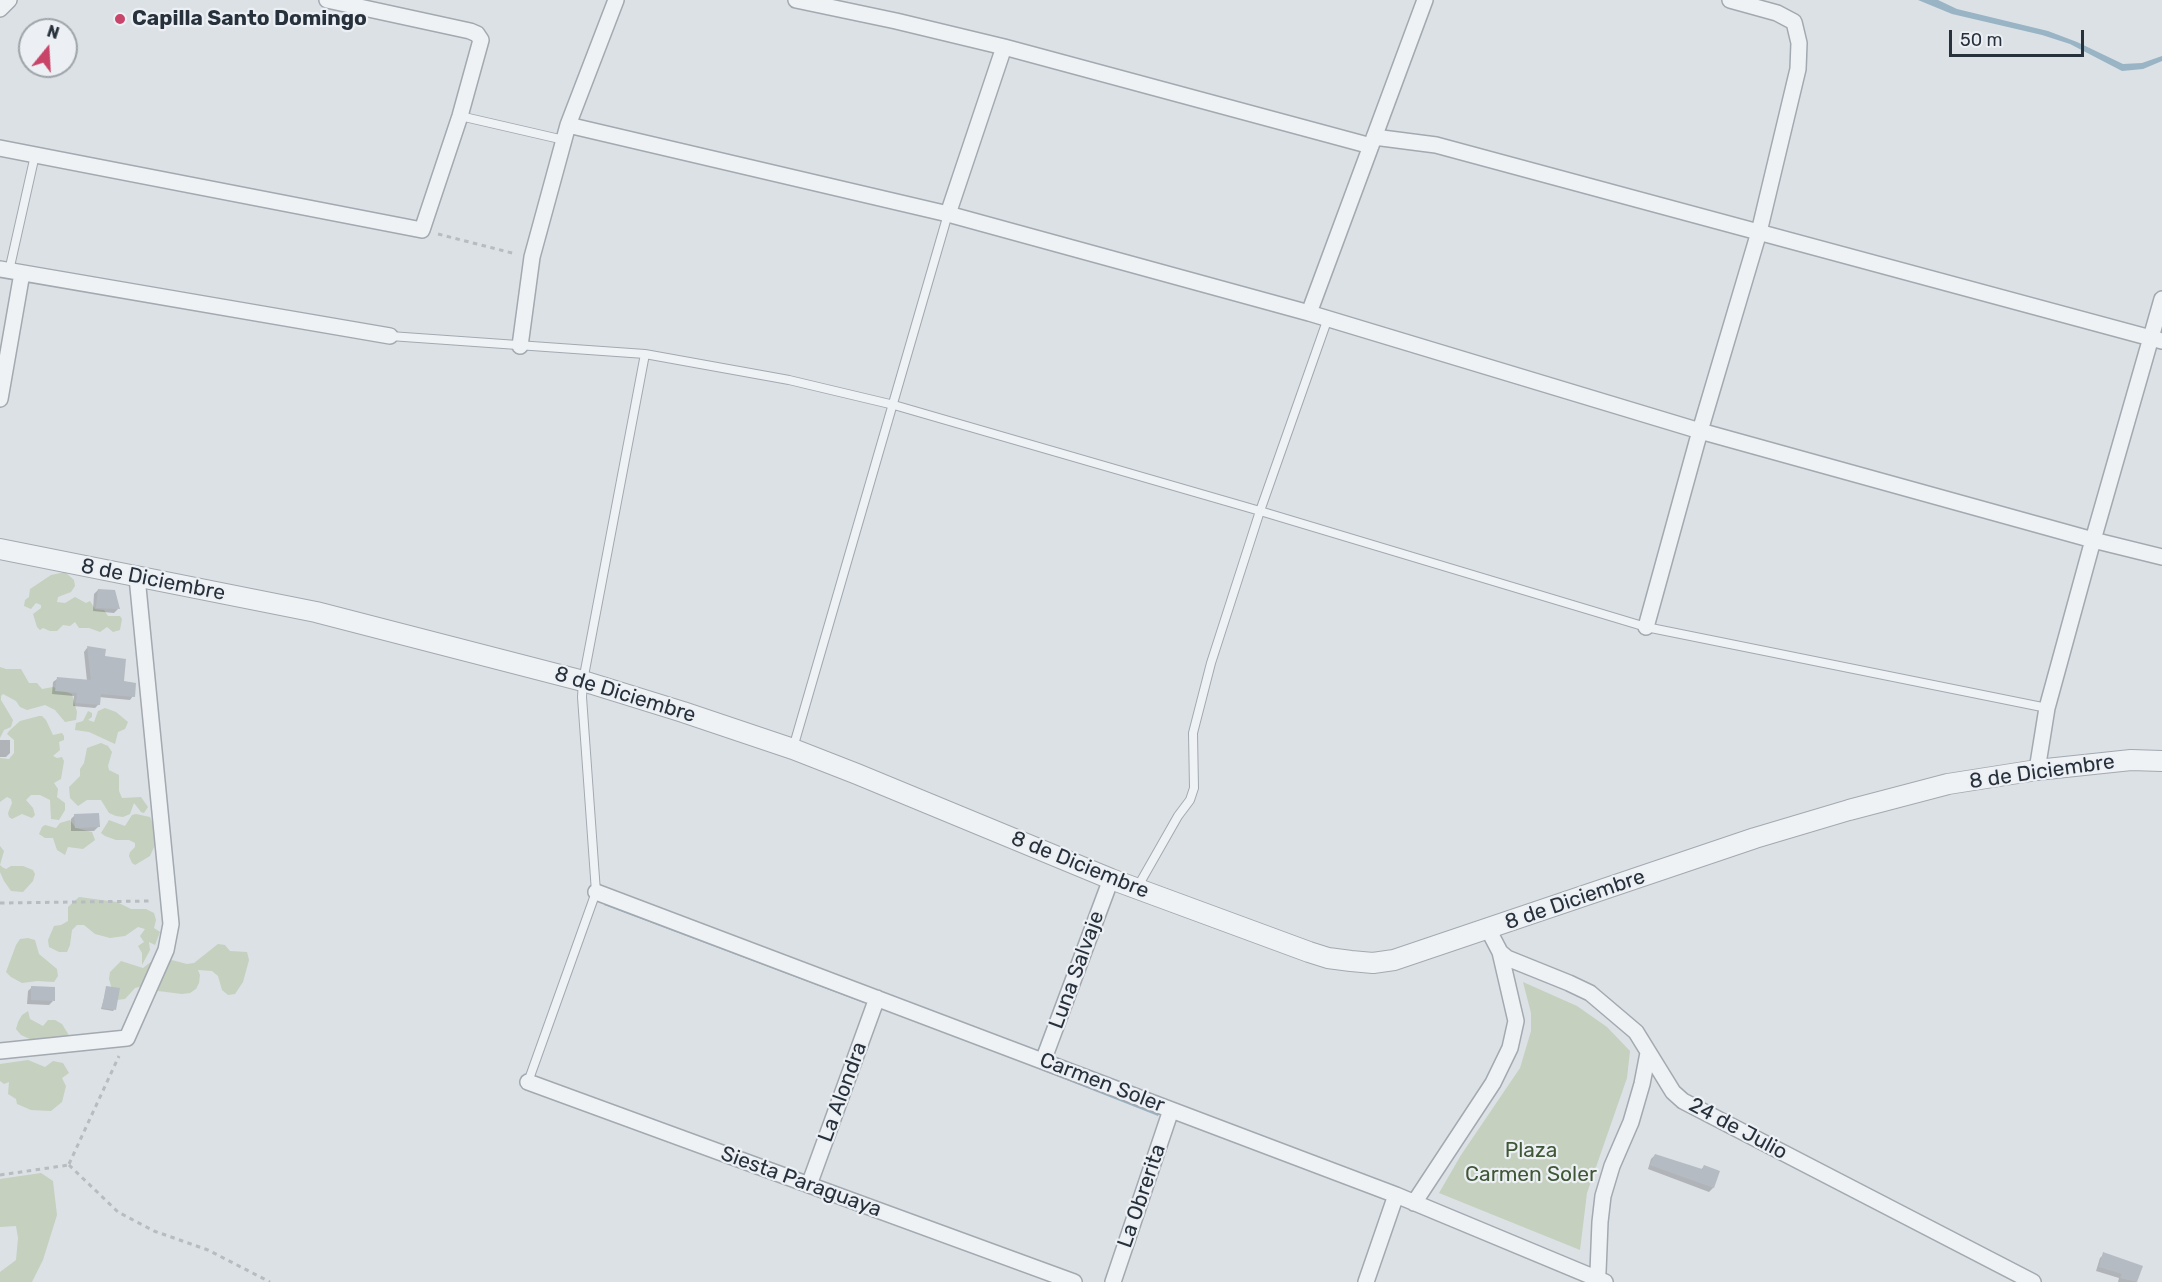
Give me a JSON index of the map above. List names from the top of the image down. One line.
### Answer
{"streets":{"street":["8 de Diciembre","Luna Salvaje","Carmen Soler","La Alondra","24 de Julio","Siesta Paraguaya","La Obrerita"]},"crossings":[["8 de Diciembre","Luna Salvaje"],["Luna Salvaje","Carmen Soler"],["Carmen Soler","La Alondra"],["Carmen Soler","La Obrerita"],["La Alondra","Siesta Paraguaya"]],"parks":["Plaza Carmen Soler"],"places":["Capilla Santo Domingo"],"scale_bar":"50 m","north":"top"}
